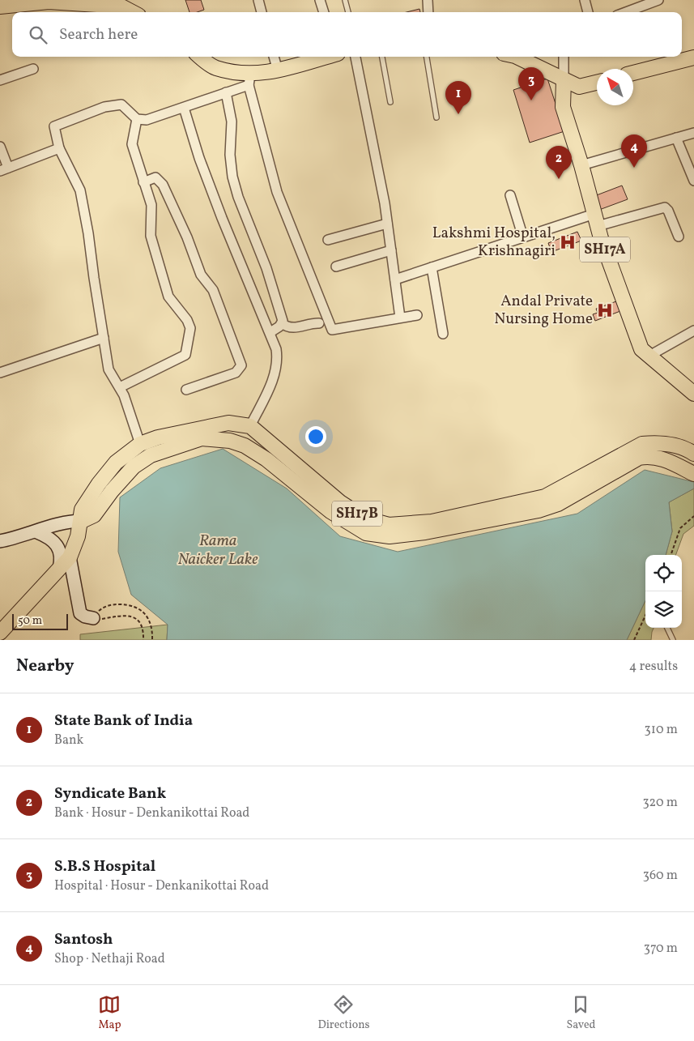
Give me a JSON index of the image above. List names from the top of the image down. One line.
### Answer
{"streets":{"main road":["SH17A","SH17B"]},"water":["Rama Naicker Lake"],"places":{"hospital":["Lakshmi Hospital, Krishnagiri","Andal Private Nursing Home"]},"scale_bar":"50 m","north":"top left","page":{"search":"Search here","pins":["3","1","4","2"],"scale":"50 m","heading":["Nearby","4 results"],"list":[{"mark":"1","name":"State Bank of India","note":"Bank","value":"310 m"},{"mark":"2","name":"Syndicate Bank","note":"Bank · Hosur - Denkanikottai Road","value":"320 m"},{"mark":"3","name":"S.B.S Hospital","note":"Hospital · Hosur - Denkanikottai Road","value":"360 m"},{"mark":"4","name":"Santosh","note":"Shop · Nethaji Road","value":"370 m"}],"nav":["Map","Directions","Saved"]}}
